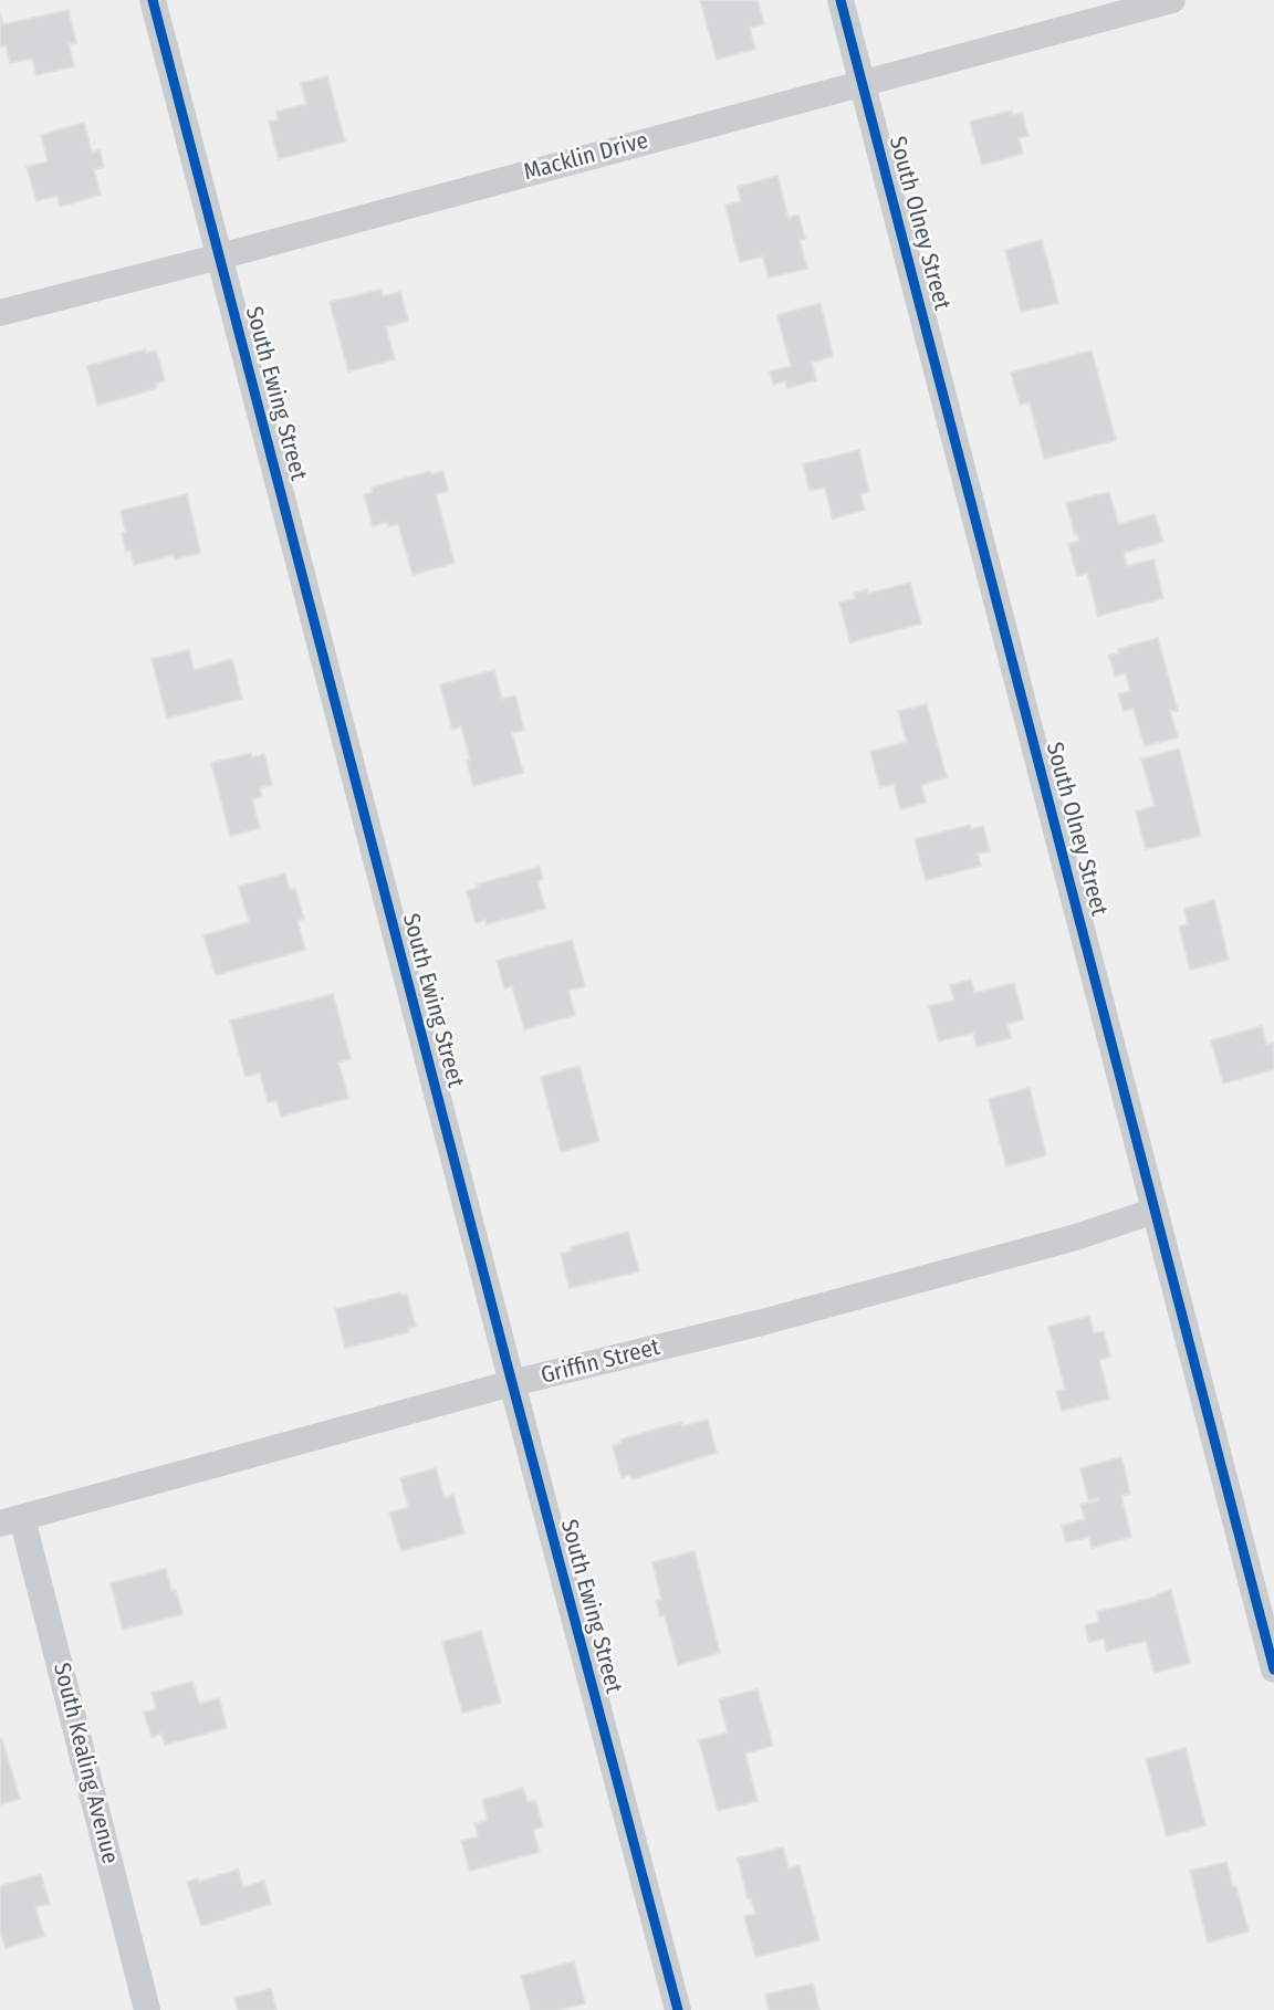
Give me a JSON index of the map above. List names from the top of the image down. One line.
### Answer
{"streets":{"street":["Macklin Drive","South Olney Street","South Ewing Street","Griffin Street","South Kealing Avenue"]},"crossings":[["Macklin Drive","South Olney Street"],["Macklin Drive","South Ewing Street"],["South Olney Street","Griffin Street"],["South Ewing Street","Griffin Street"],["Griffin Street","South Kealing Avenue"]]}
